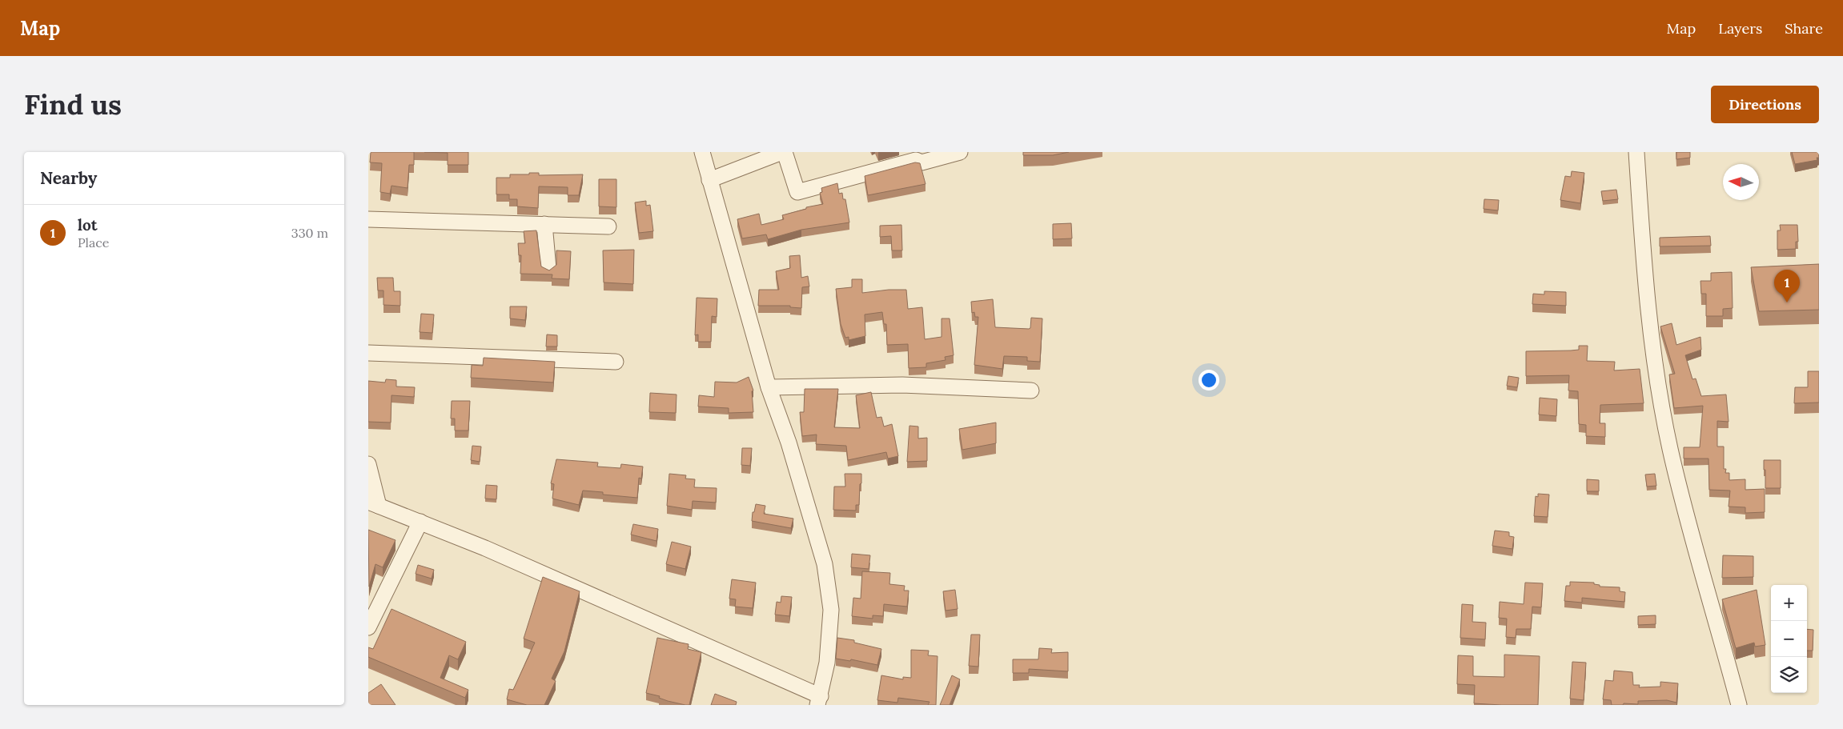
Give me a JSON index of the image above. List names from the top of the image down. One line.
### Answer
{"north":"left","page":{"header":"Map","nav":["Map","Layers","Share"],"buttons":"Directions","title":"Find us","heading":"Nearby","list":[{"mark":"1","name":"lot","note":"Place","value":"330 m"}],"pins":"1","map_buttons":["+","−"]}}
